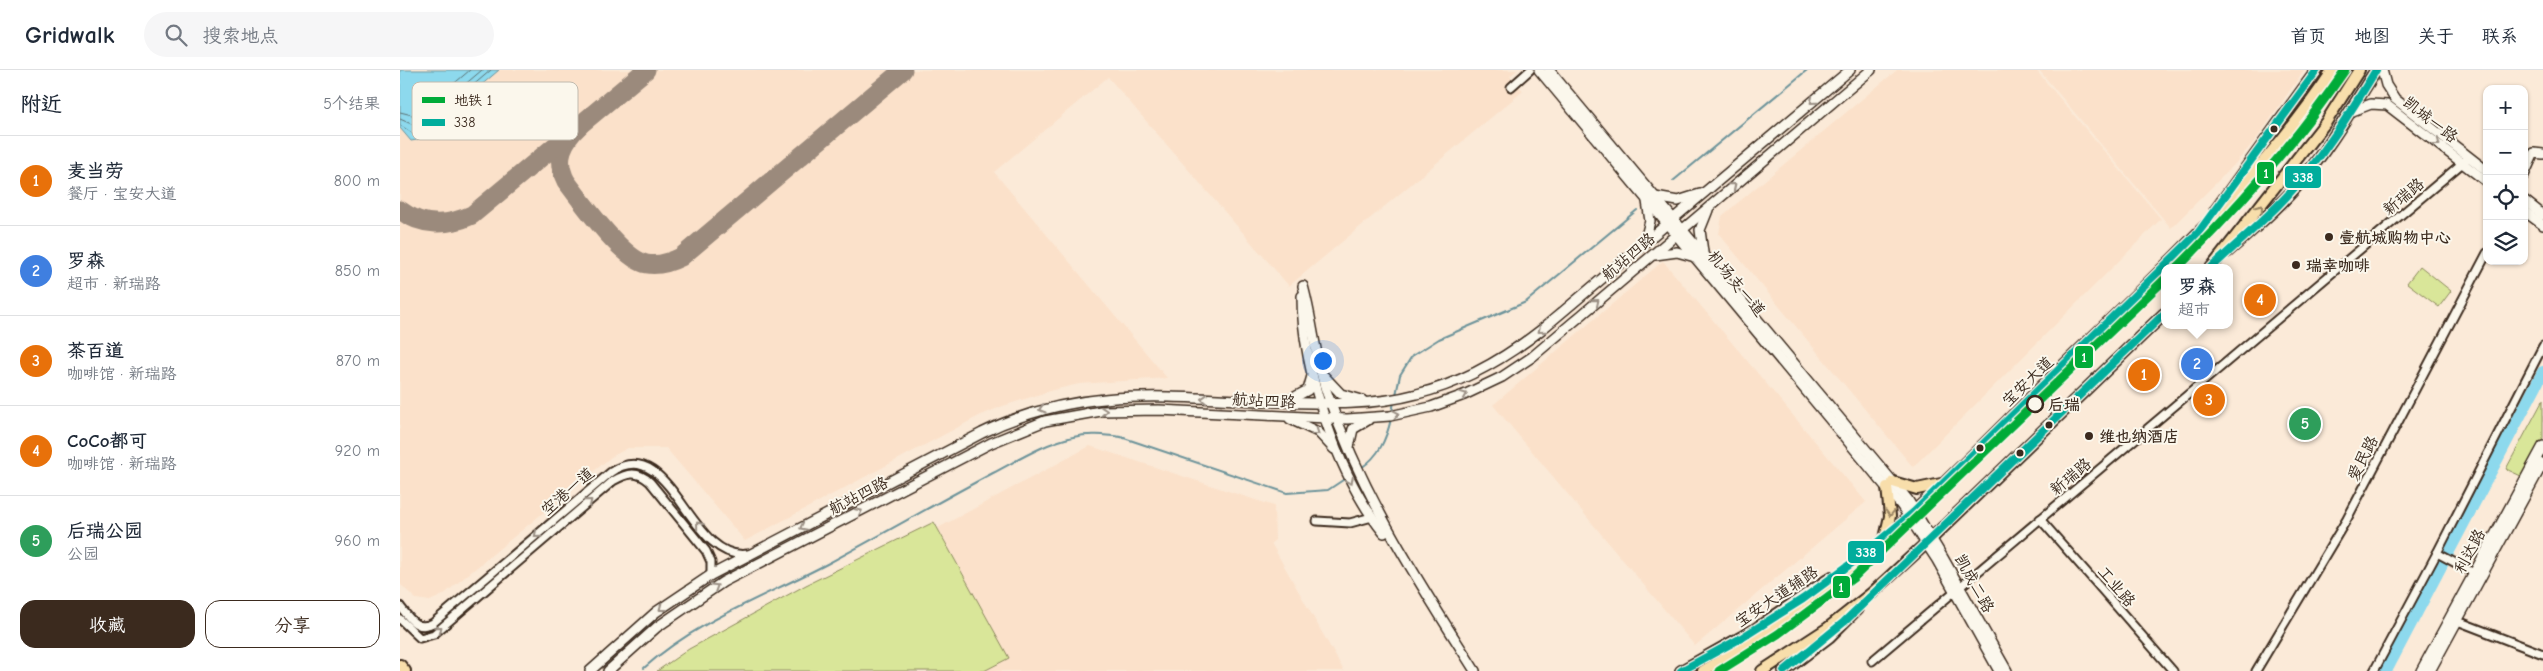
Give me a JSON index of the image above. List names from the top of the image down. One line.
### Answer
{"streets":{"main road":["宝安大道","宝安大道辅路"],"street":["凯城一路","新瑞路","航站四路","机场支一道","爱民路","空港一道","利达路","凯成二路","工业路"]},"crossings":[["凯城一路","新瑞路"],["新瑞路","凯成二路"],["新瑞路","工业路"],["航站四路","机场支一道"],["航站四路","空港一道"],["机场支一道","宝安大道"],["机场支一道","凯成二路"],["宝安大道","凯成二路"],["宝安大道","宝安大道辅路"]],"one_way":["凯城一路"],"places":["壹航城购物中心","瑞幸咖啡","后瑞","维也纳酒店"],"lines":["metro line 1","transit line 338"],"legend":["地铁 1","338"],"page":{"header":"Gridwalk","search":"搜索地点","nav":["首页","地图","关于","联系"],"heading":["附近","5个结果"],"map_buttons":["+","−"],"list":[{"mark":"1","name":"麦当劳","note":"餐厅 · 宝安大道","value":"800 m"},{"mark":"2","name":"罗森","note":"超市 · 新瑞路","value":"850 m"},{"mark":"3","name":"茶百道","note":"咖啡馆 · 新瑞路","value":"870 m"},{"mark":"4","name":"CoCo都可","note":"咖啡馆 · 新瑞路","value":"920 m"},{"mark":"5","name":"后瑞公园","note":"公园","value":"960 m"}],"popup":["罗森","超市"],"pins":["4","2","1","3","5"],"buttons":["收藏","分享"]}}
